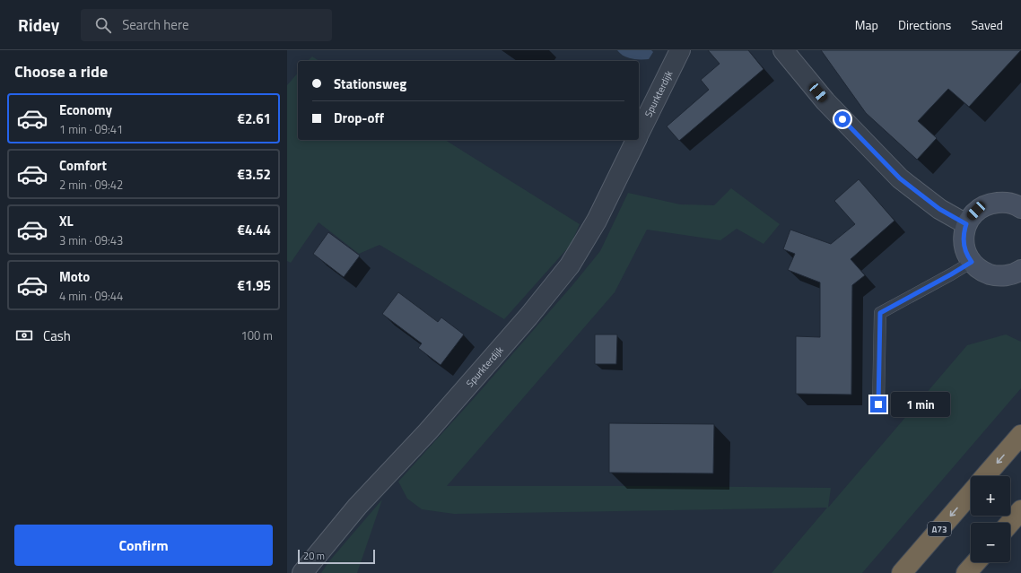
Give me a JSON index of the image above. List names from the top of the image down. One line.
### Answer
{"streets":{"highway":["A73"],"street":["Spurkterdijk"]},"scale_bar":"20 m","page":{"header":"Ridey","search":"Search here","nav":["Map","Directions","Saved"],"heading":"Choose a ride","banner":["Stationsweg","Drop-off"],"list":[{"name":"Economy","note":"1 min · 09:41","value":"€2.61"},{"name":"Comfort","note":"2 min · 09:42","value":"€3.52"},{"name":"XL","note":"3 min · 09:43","value":"€4.44"},{"name":"Moto","note":"4 min · 09:44","value":"€1.95"}],"pay":["Cash","100 m"],"bubble":"1 min","map_buttons":["+","−"],"buttons":"Confirm","scale":"20 m"}}
